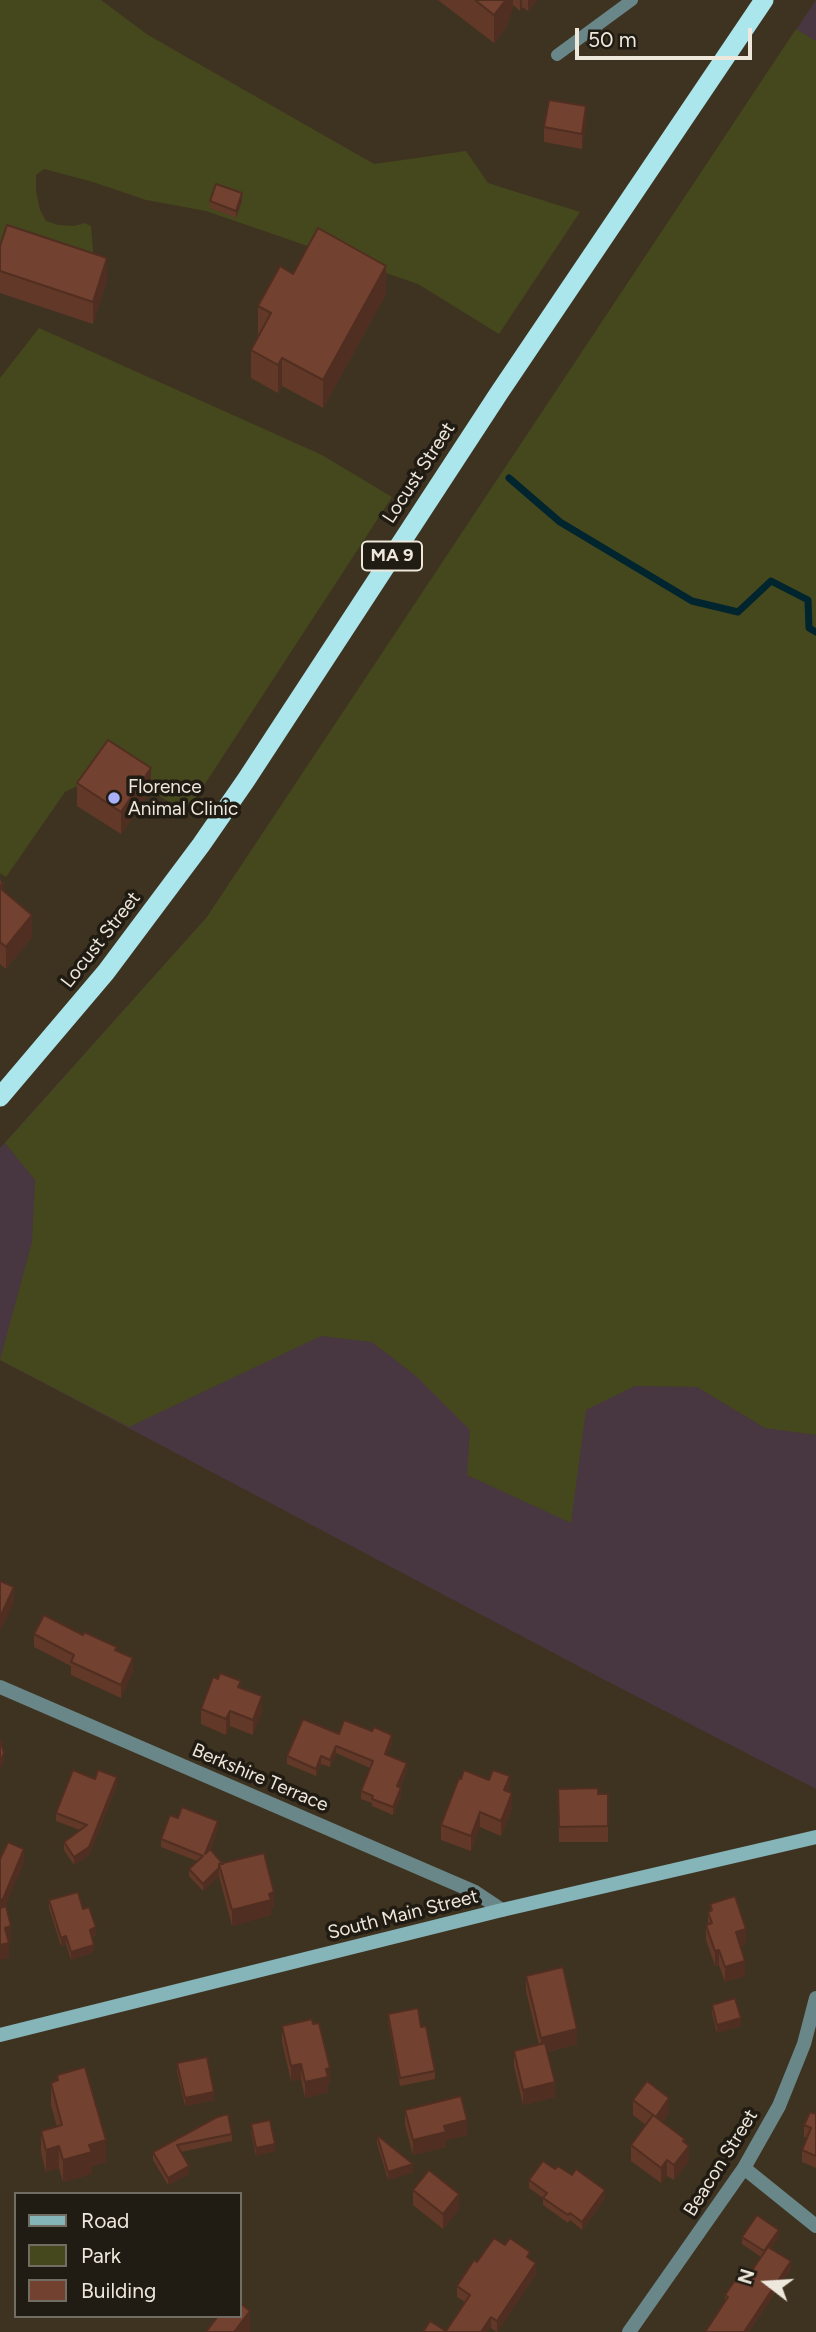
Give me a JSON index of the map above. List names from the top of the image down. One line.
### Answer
{"streets":{"highway":["Locust Street","MA 9"],"main road":["South Main Street"],"street":["Berkshire Terrace","Beacon Street"]},"crossings":[["Berkshire Terrace","South Main Street"]],"places":["Florence Animal Clinic"],"legend":["Road","Park","Building"],"scale_bar":"50 m","north":"left"}
